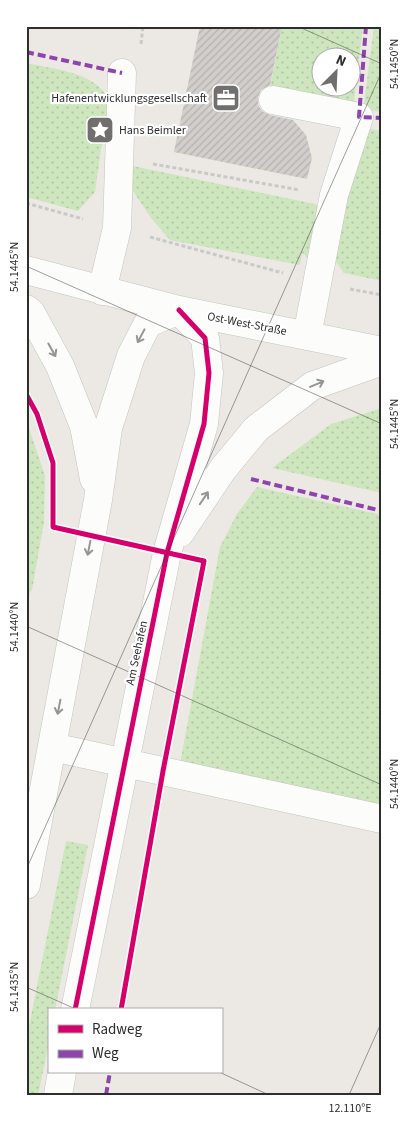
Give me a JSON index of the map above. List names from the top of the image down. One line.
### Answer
{"streets":{"street":["Ost-West-Straße","Am Seehafen"]},"crossings":[["Ost-West-Straße","Am Seehafen"]],"places":{"office":["Hafenentwicklungsgesellschaft"],"place":["Hans Beimler"]},"legend":["Radweg","Weg"],"north":"top right","coordinates":["54.1450°N","54.1445°N","54.1440°N","54.1435°N","12.110°E"]}
